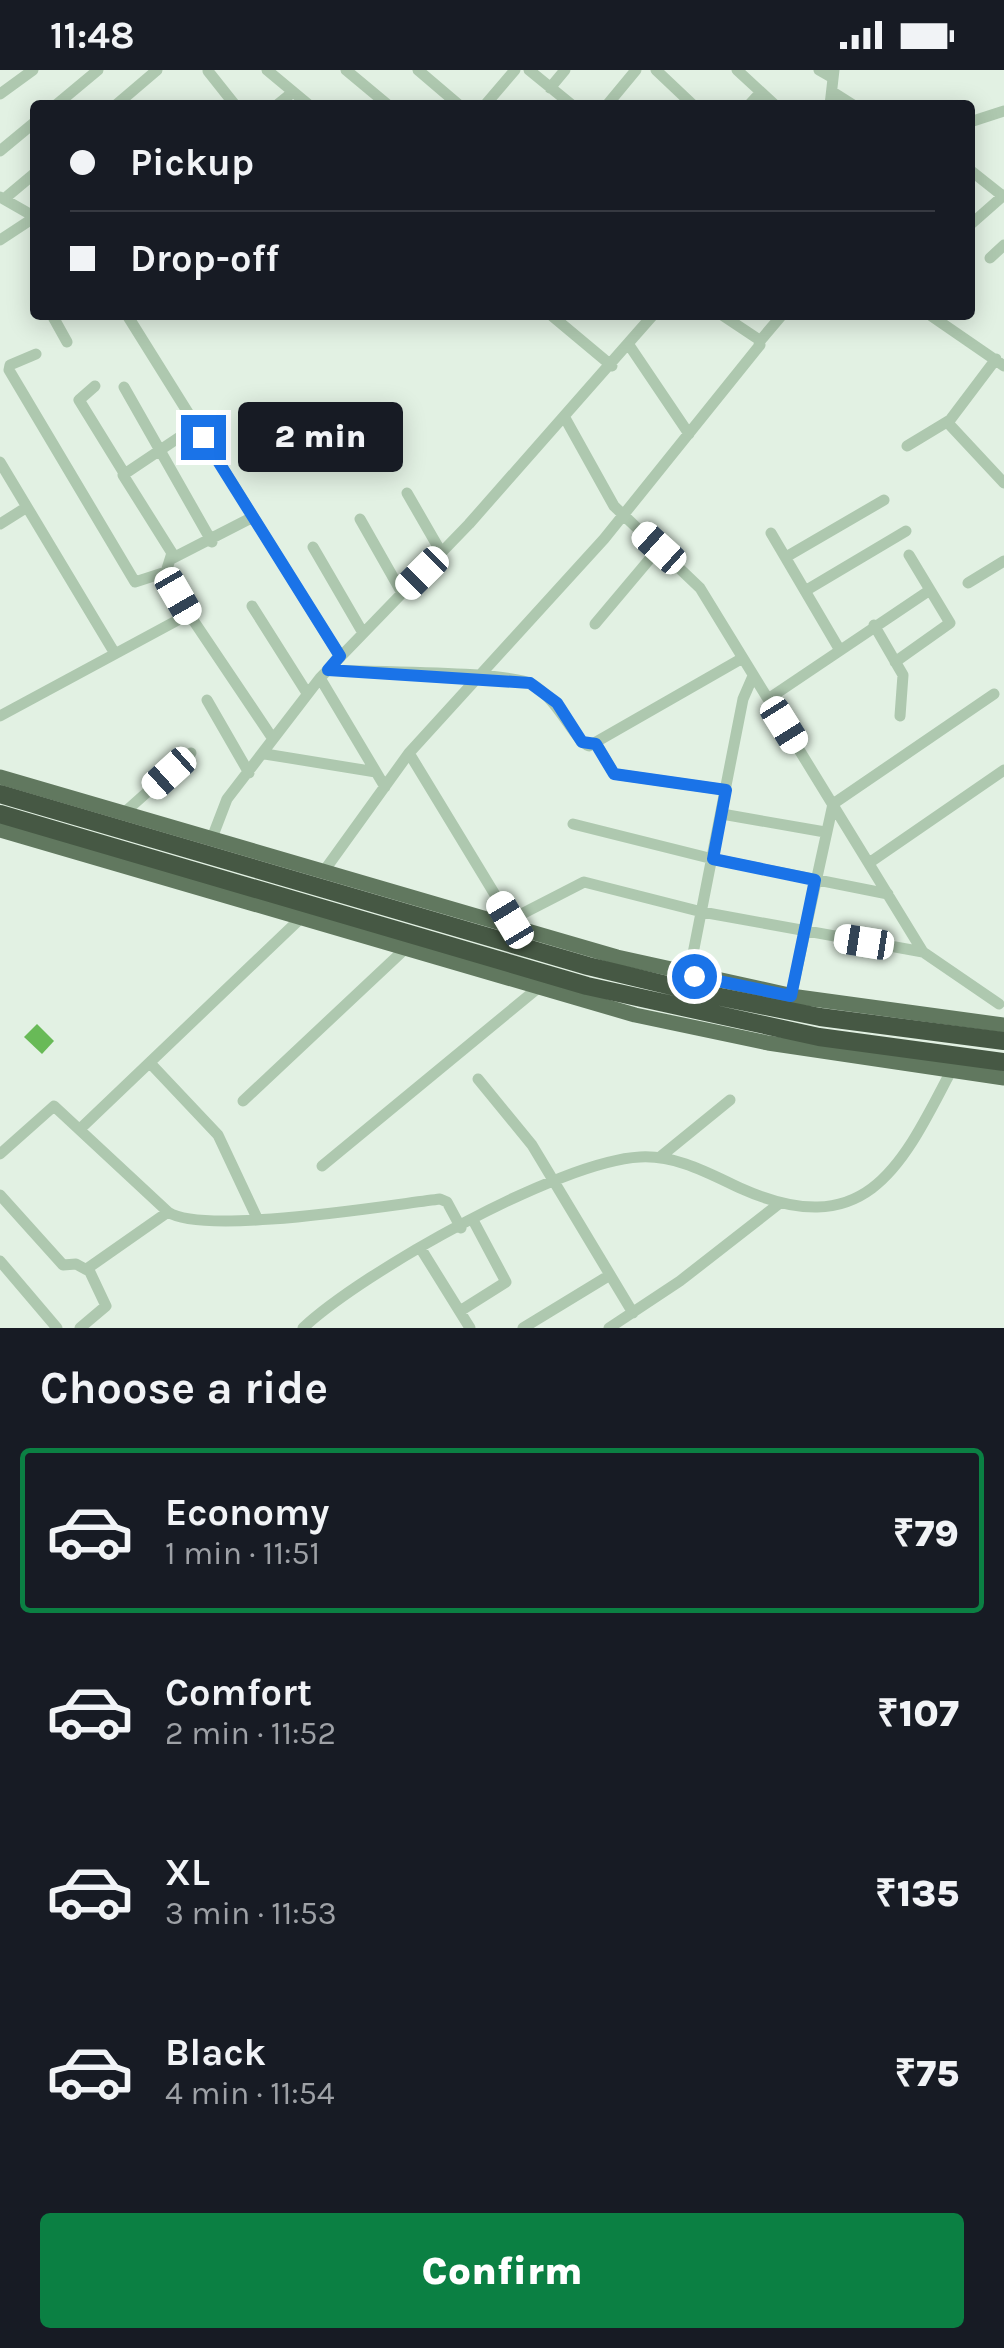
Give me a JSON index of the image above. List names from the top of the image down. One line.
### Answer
{"page":{"status":"11:48","banner":["Pickup","Drop-off"],"bubble":"2 min","heading":"Choose a ride","list":[{"name":"Economy","note":"1 min · 11:51","value":"₹79"},{"name":"Comfort","note":"2 min · 11:52","value":"₹107"},{"name":"XL","note":"3 min · 11:53","value":"₹135"},{"name":"Black","note":"4 min · 11:54","value":"₹75"}],"buttons":"Confirm"}}
